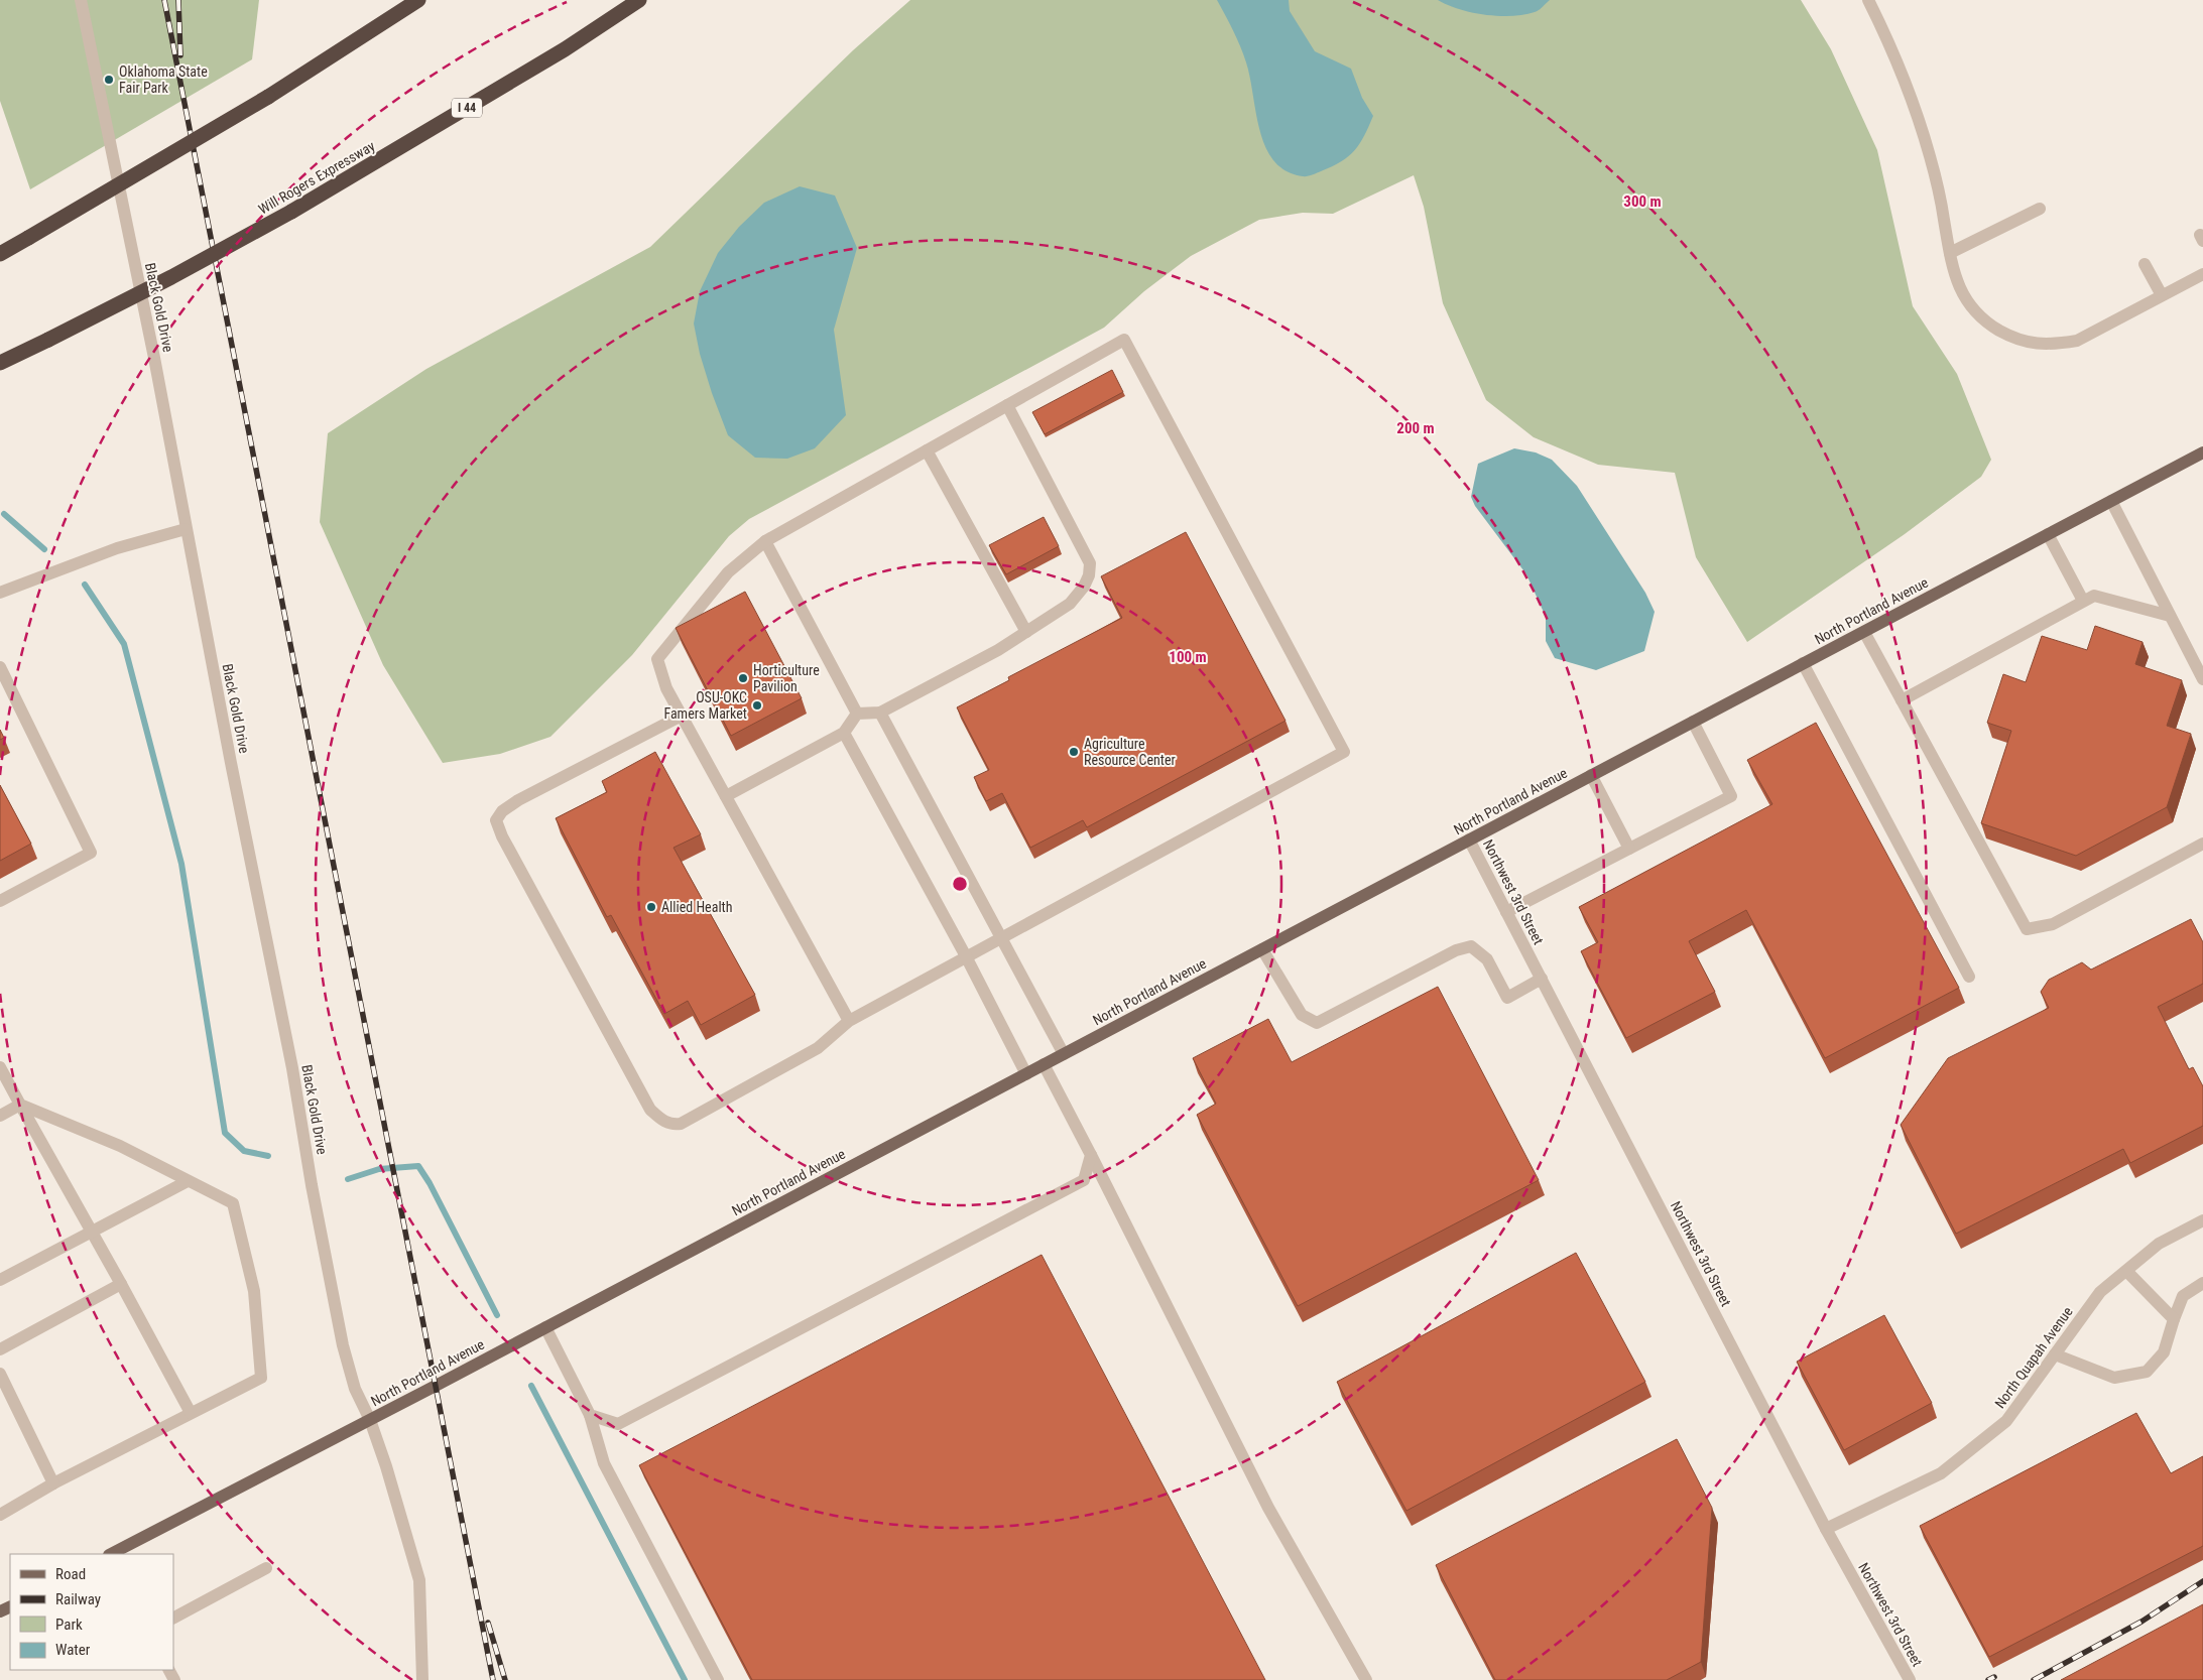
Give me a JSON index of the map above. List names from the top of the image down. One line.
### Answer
{"streets":{"highway":["I 44","Will Rogers Expressway"],"main road":["North Portland Avenue"],"street":["Black Gold Drive","Northwest 3rd Street","North Quapah Avenue"]},"crossings":[["Black Gold Drive","North Portland Avenue"],["North Portland Avenue","Northwest 3rd Street"],["Northwest 3rd Street","North Quapah Avenue"]],"places":["Oklahoma State Fair Park","Horticulture Pavilion","OSU-OKC Famers Market","Agriculture Resource Center","Allied Health"],"legend":["Road","Railway","Park","Water"],"rings":["300 m","200 m","100 m"]}
